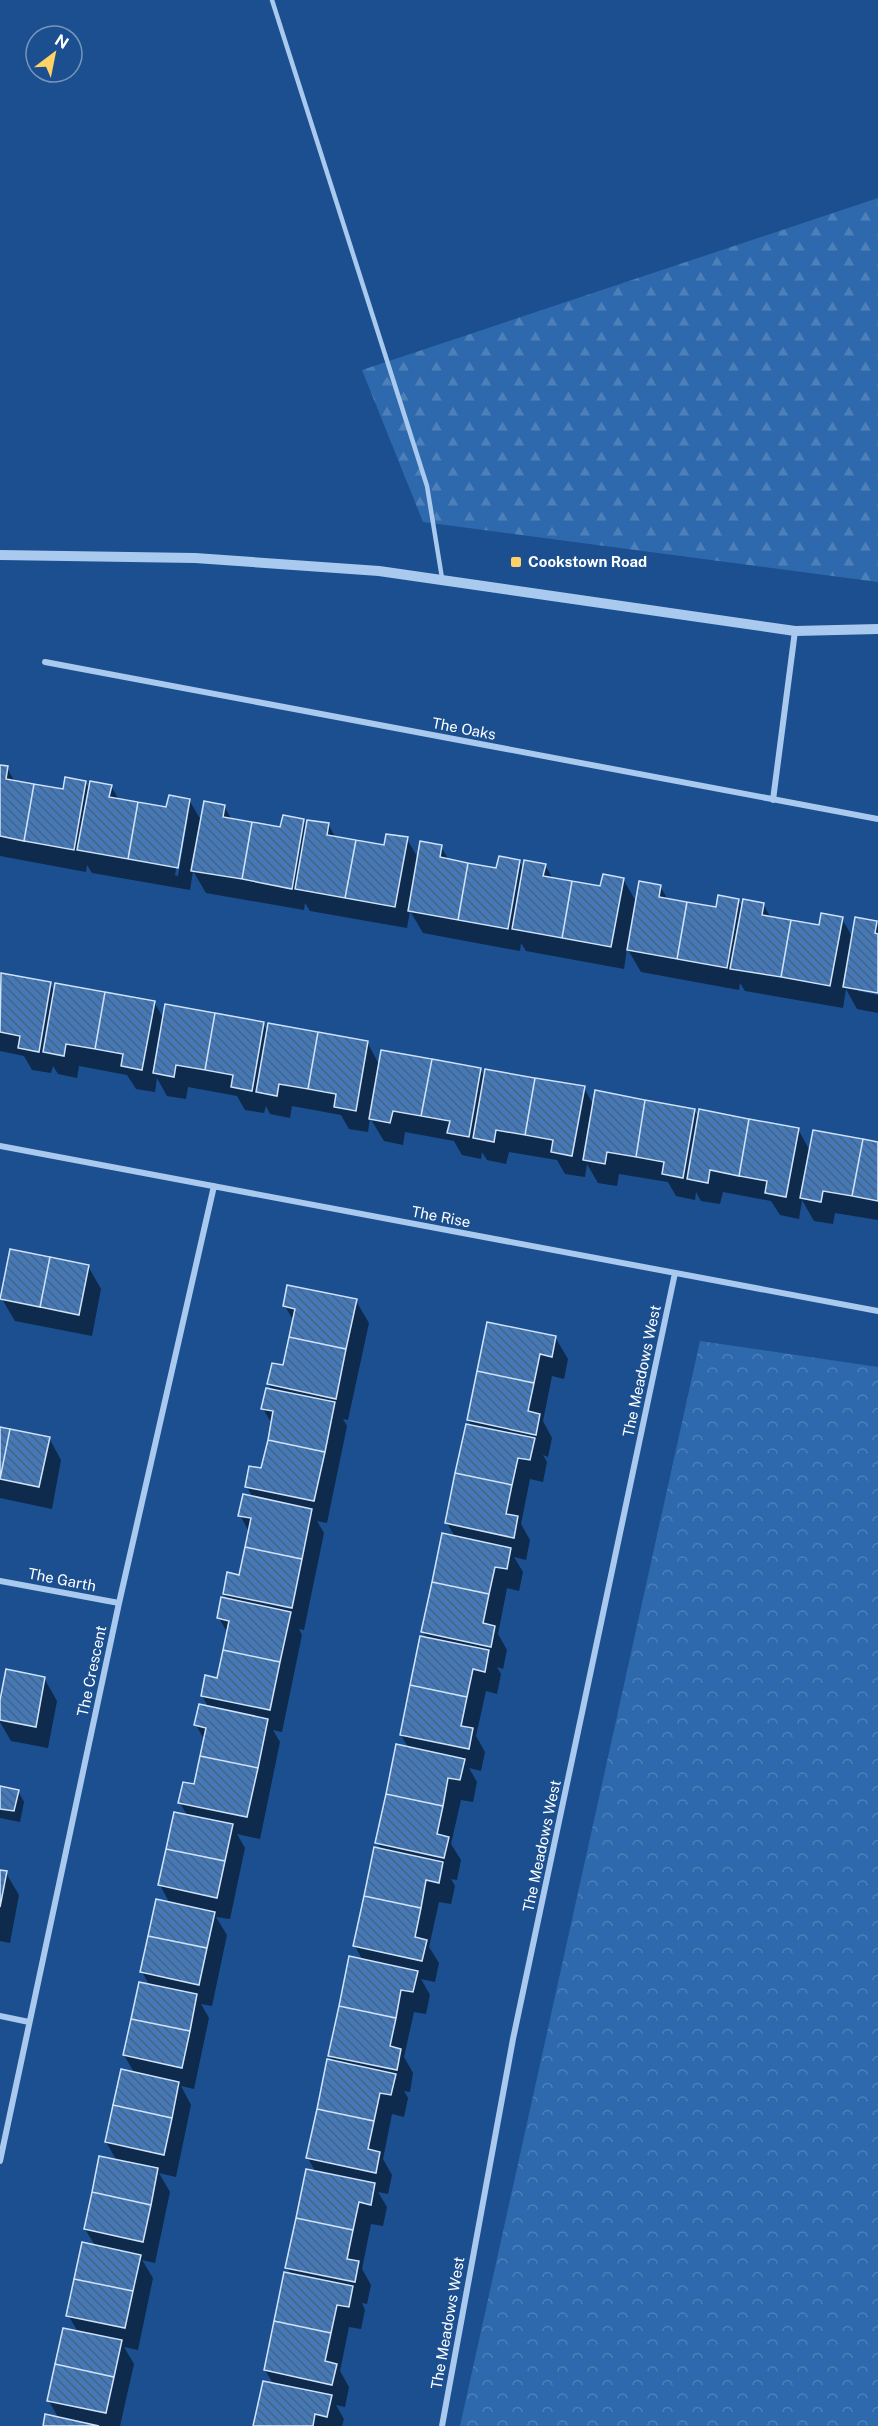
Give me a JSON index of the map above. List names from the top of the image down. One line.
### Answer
{"streets":{"street":["The Oaks","The Rise","The Meadows West","The Garth","The Crescent"]},"crossings":[["The Rise","The Meadows West"],["The Rise","The Crescent"],["The Garth","The Crescent"]],"places":{"transit":["Cookstown Road"]},"north":"top right"}
